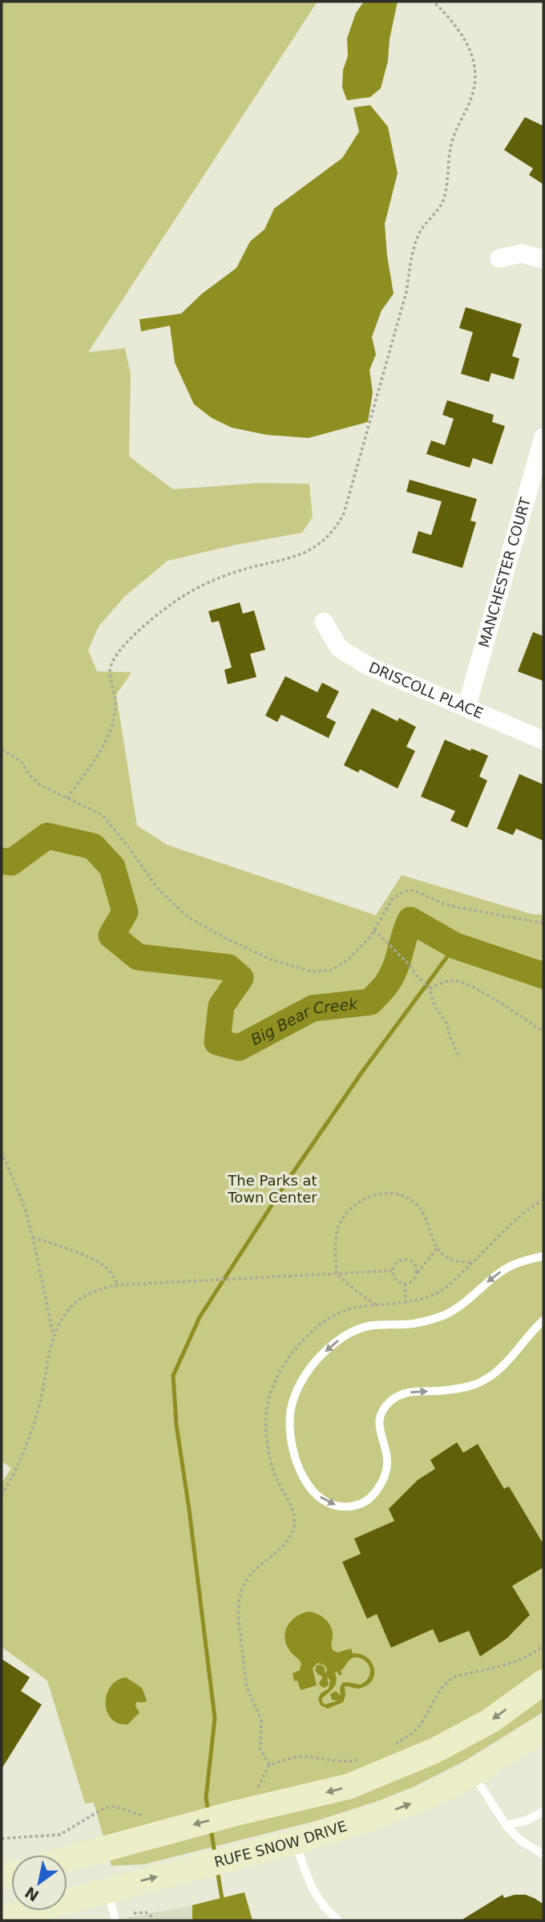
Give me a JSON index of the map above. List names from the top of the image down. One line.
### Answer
{"streets":{"main road":["RUFE SNOW DRIVE"],"street":["MANCHESTER COURT","DRISCOLL PLACE"]},"crossings":[["MANCHESTER COURT","DRISCOLL PLACE"]],"water":["Big Bear Creek"],"parks":["The Parks at Town Center"],"north":"bottom left"}
